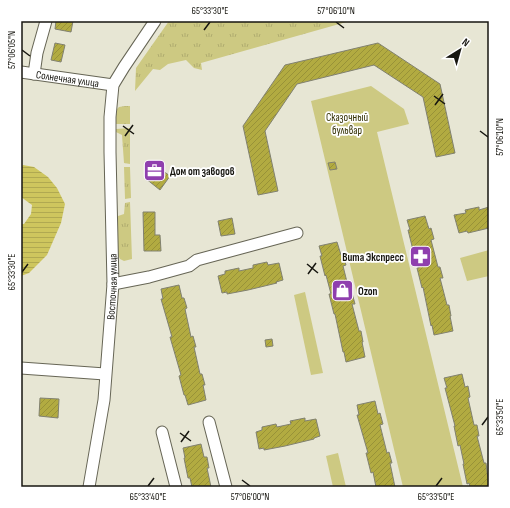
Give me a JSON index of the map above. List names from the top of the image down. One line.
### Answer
{"streets":{"street":["Солнечная улица","Восточная улица"]},"crossings":[["Солнечная улица","Восточная улица"]],"parks":["Сказочный бульвар"],"places":{"office":["Дом от заводов"],"pharmacy":["Вита Экспресс"],"shop":["Ozon"]},"north":"top right","coordinates":["65°33'30\"E","57°06'10\"N","57°06'05\"N","65°33'50\"E","65°33'40\"E","57°06'00\"N"]}
